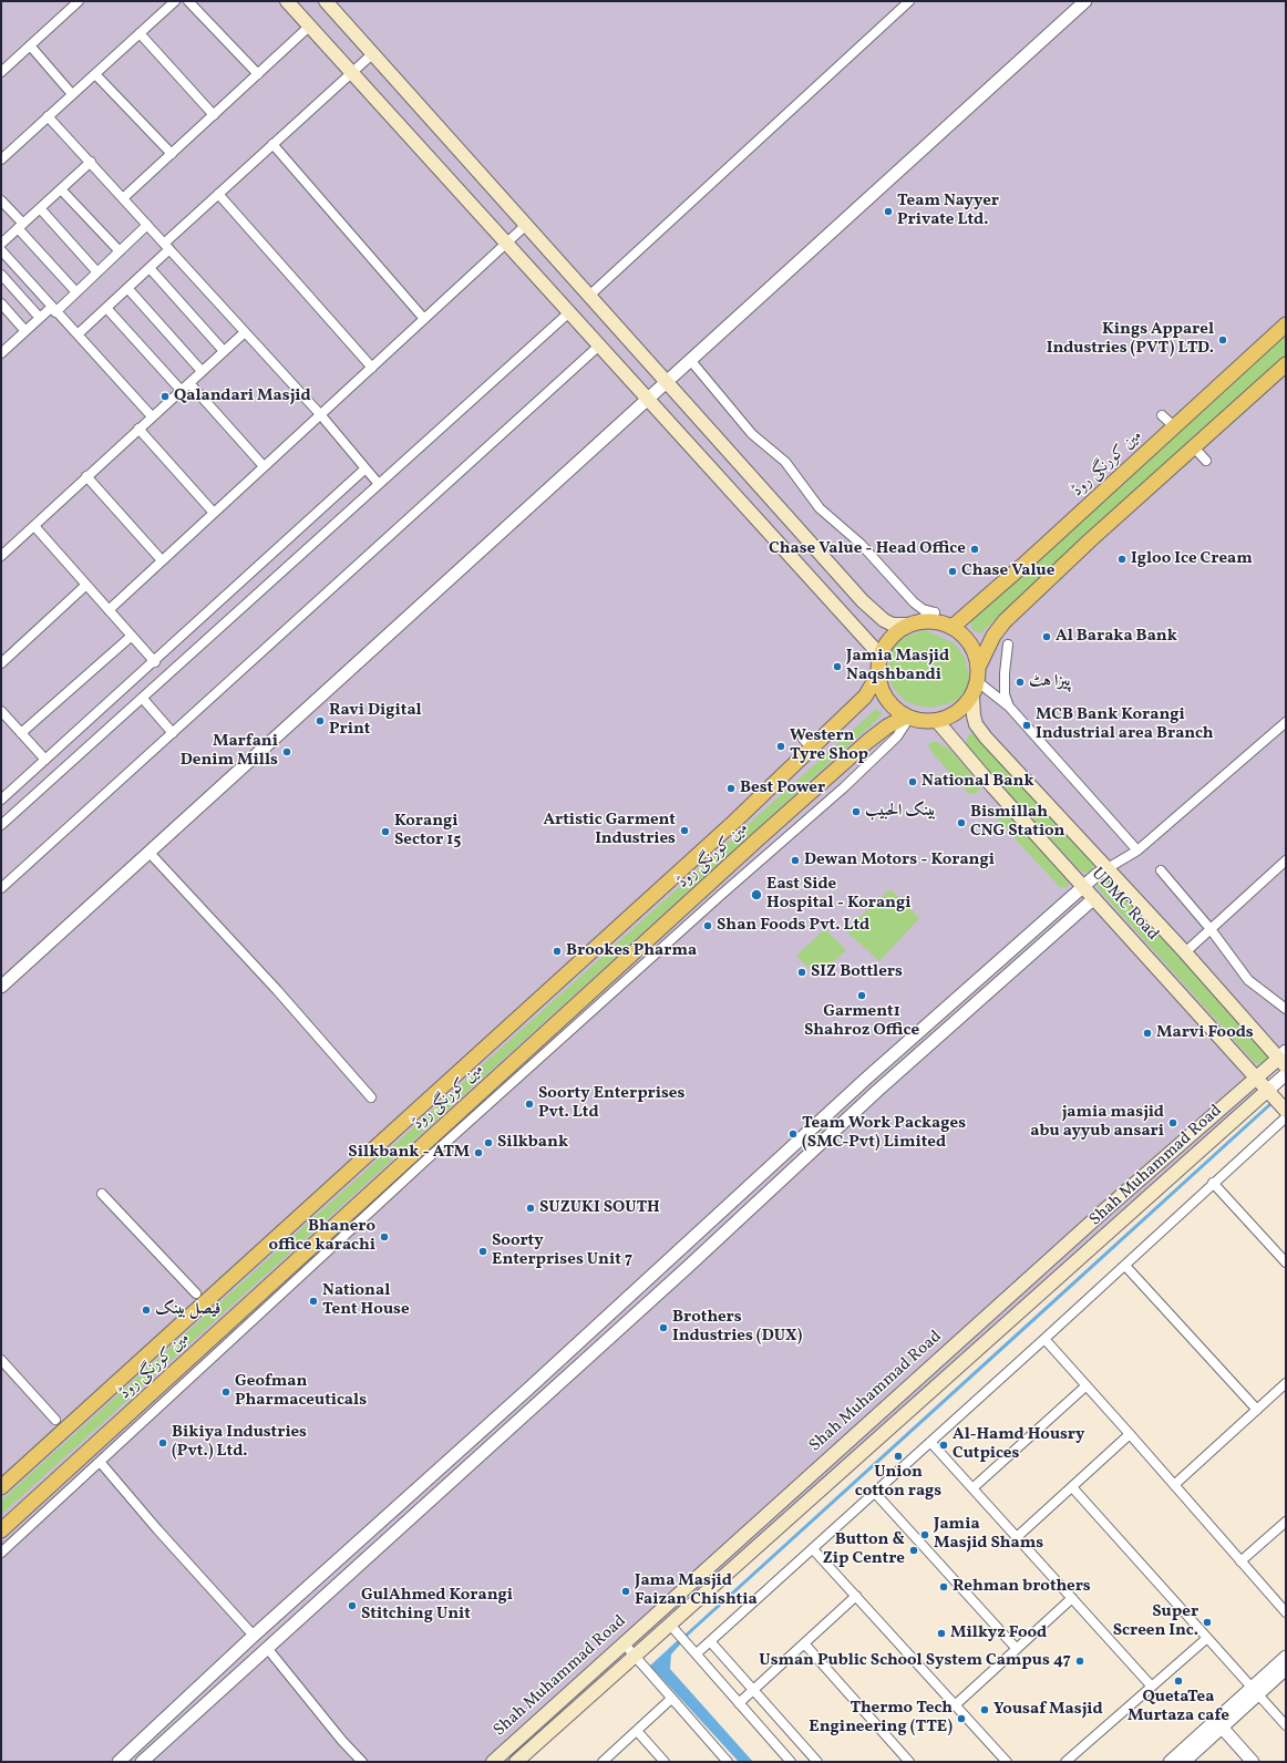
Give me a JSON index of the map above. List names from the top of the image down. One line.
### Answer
{"streets":{"main road":["مین کورنگی روڈ","UDMC Road","Shah Muhammad Road"]},"crossings":[["مین کورنگی روڈ","UDMC Road"],["UDMC Road","Shah Muhammad Road"]],"places":["Team Nayyer Private Ltd.","Kings Apparel Industries (PVT) LTD.","Qalandari Masjid","Chase Value - Head Office","Igloo Ice Cream","Chase Value","Al Baraka Bank","Jamia Masjid Naqshbandi","پیزا ہٹ","Ravi Digital Print","MCB Bank Korangi Industrial area Branch","Western Tyre Shop","Marfani Denim Mills","National Bank","Best Power","بينک الحبيب","Bismillah CNG Station","Artistic Garment Industries","Korangi Sector 15","Dewan Motors - Korangi","East Side Hospital - Korangi","Shan Foods Pvt. Ltd","Brookes Pharma","SIZ Bottlers","Garment1 Shahroz Office","Marvi Foods","Soorty Enterprises Pvt. Ltd","jamia masjid abu ayyub ansari","Team Work Packages (SMC-Pvt) Limited","Silkbank","Silkbank - ATM","SUZUKI SOUTH","Bhanero office karachi","Soorty Enterprises Unit 7","National Tent House","فیصل بینک","Brothers Industries (DUX)","Geofman Pharmaceuticals","Bikiya Industries (Pvt.) Ltd.","Al-Hamd Housry Cutpices","Union cotton rags","Jamia Masjid Shams","Button & Zip Centre","Rehman brothers","Jama Masjid Faizan Chishtia","GulAhmed Korangi Stitching Unit","Super Screen Inc.","Milkyz Food","Usman Public School System Campus 47","QuetaTea Murtaza cafe","Yousaf Masjid","Thermo Tech Engineering (TTE)"]}
